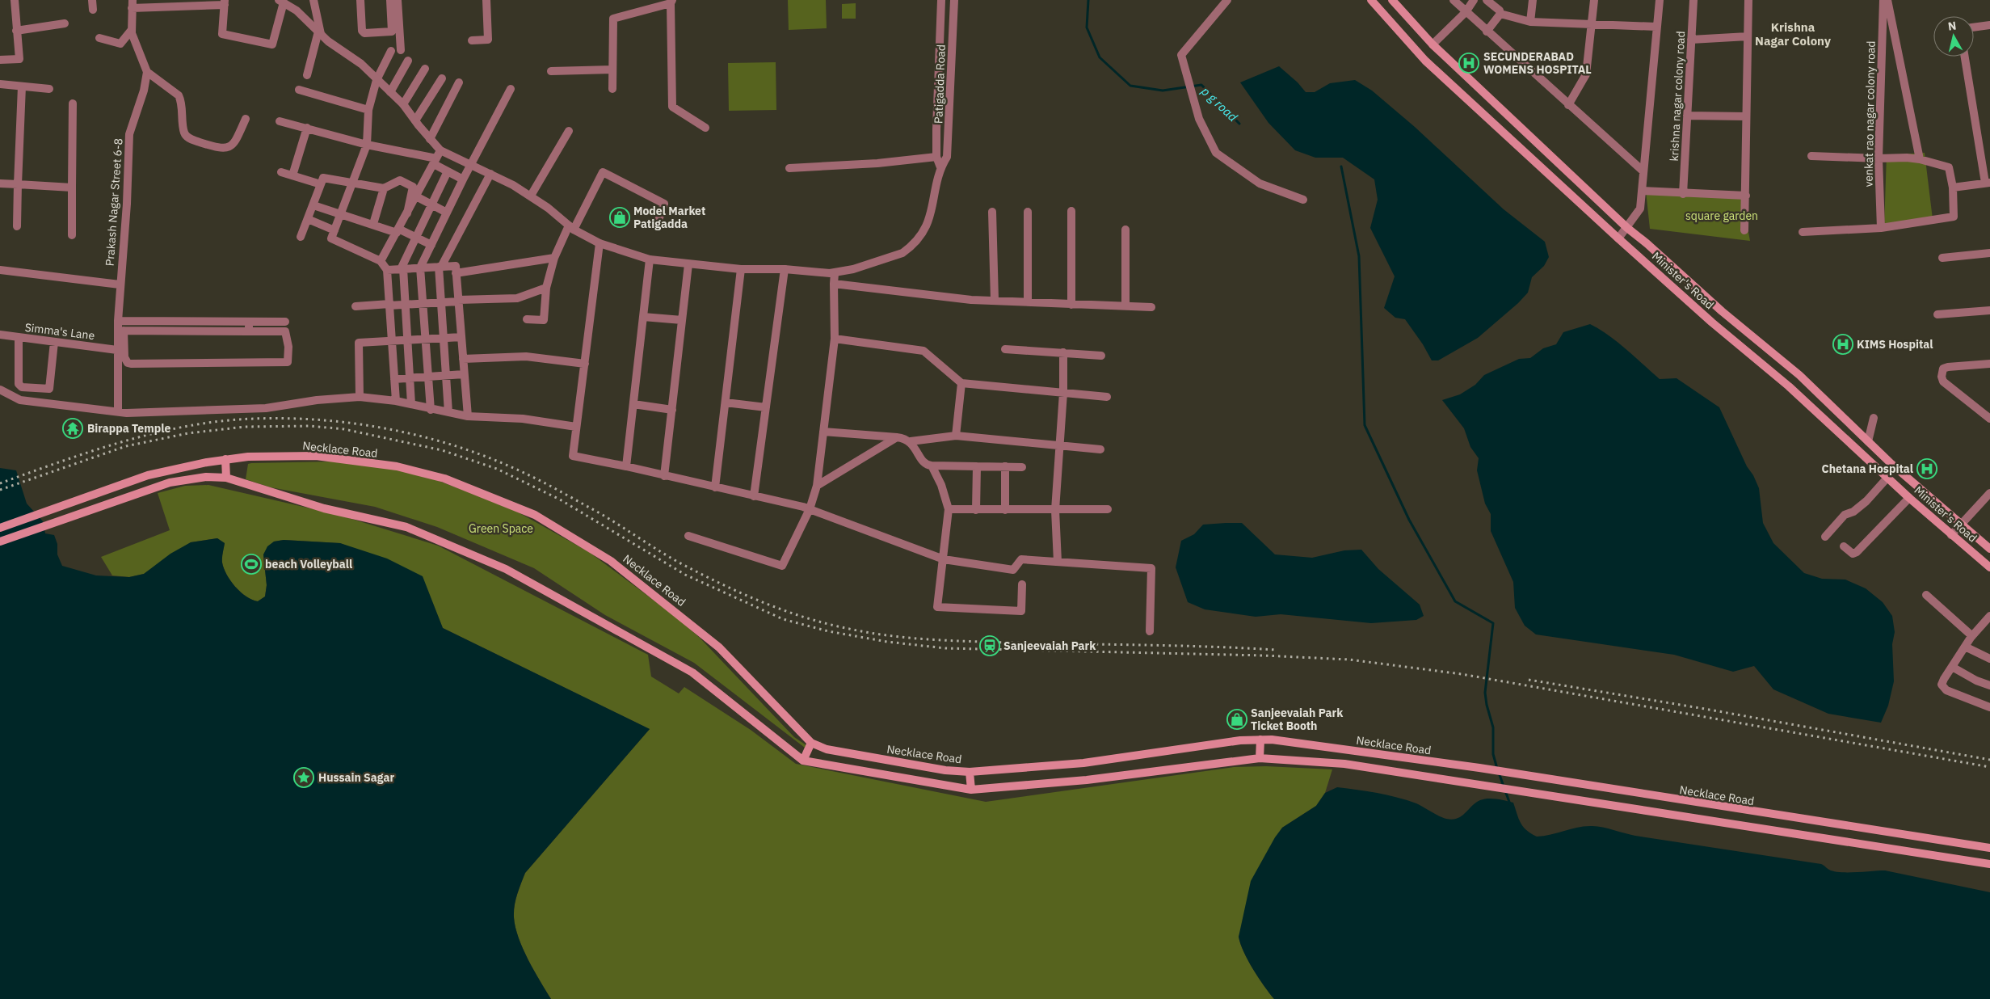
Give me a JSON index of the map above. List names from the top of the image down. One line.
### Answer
{"streets":{"main road":["Minister's Road","Necklace Road"],"street":["Patigadda Road","krishna nagar colony road","venkat rao nagar colony road","Prakash Nagar Street 6-8","Simma's Lane"]},"crossings":[["Prakash Nagar Street 6-8","Simma's Lane"]],"districts":["Krishna Nagar Colony"],"water":["p g road"],"parks":["square garden","Green Space"],"places":{"hospital":["SECUNDERABAD WOMENS HOSPITAL","KIMS Hospital","Chetana Hospital"],"shop":["Model Market Patigadda","Sanjeevaiah Park Ticket Booth"],"temple":["Birappa Temple"],"sports":["beach Volleyball"],"station":["Sanjeevaiah Park"],"place":["Hussain Sagar"]},"north":"top"}
